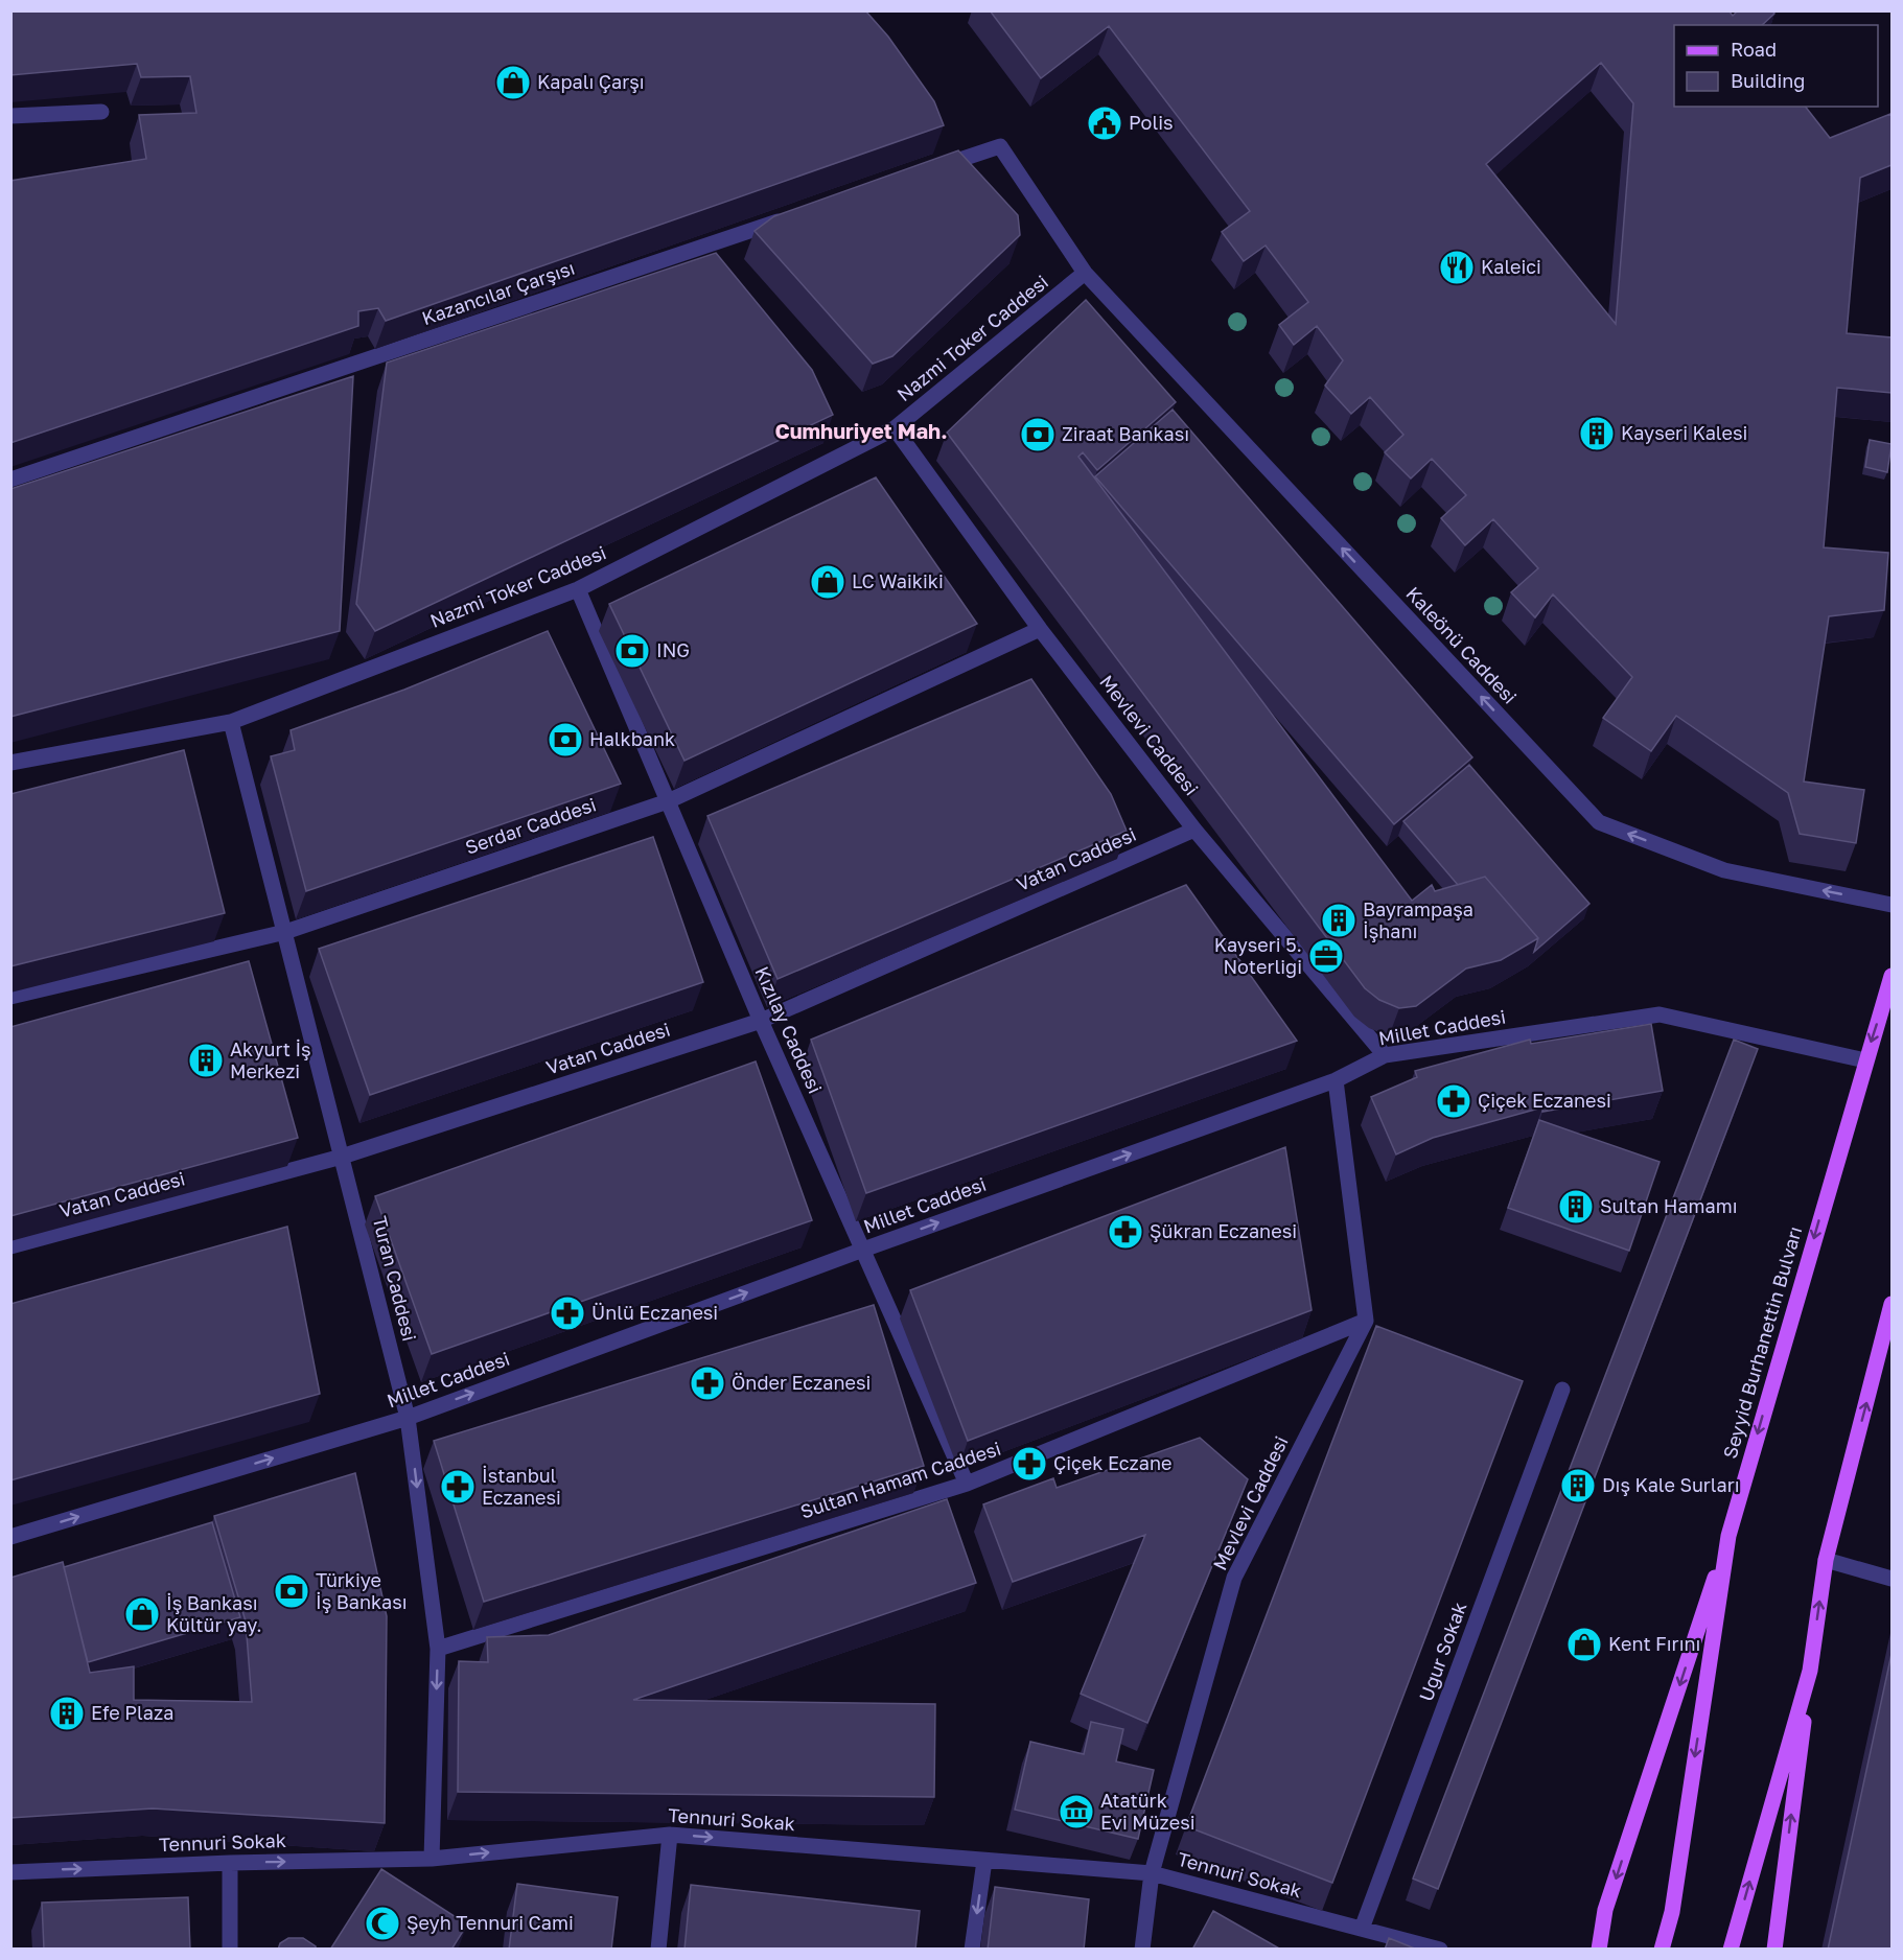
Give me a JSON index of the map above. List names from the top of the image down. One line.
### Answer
{"streets":{"main road":["Seyyid Burhanettin Bulvarı"],"street":["Kazancılar Çarşısı","Nazmi Toker Caddesi","Kaleönü Caddesi","Mevlevi Caddesi","Serdar Caddesi","Vatan Caddesi","Millet Caddesi","Kızılay Caddesi","Turan Caddesi","Sultan Hamam Caddesi","Uğur Sokak","Tennuri Sokak"]},"crossings":[["Nazmi Toker Caddesi","Kaleönü Caddesi"],["Nazmi Toker Caddesi","Mevlevi Caddesi"],["Nazmi Toker Caddesi","Kızılay Caddesi"],["Nazmi Toker Caddesi","Turan Caddesi"],["Mevlevi Caddesi","Serdar Caddesi"],["Mevlevi Caddesi","Vatan Caddesi"],["Mevlevi Caddesi","Millet Caddesi"],["Mevlevi Caddesi","Sultan Hamam Caddesi"],["Mevlevi Caddesi","Tennuri Sokak"],["Serdar Caddesi","Kızılay Caddesi"],["Serdar Caddesi","Turan Caddesi"],["Vatan Caddesi","Kızılay Caddesi"],["Vatan Caddesi","Turan Caddesi"],["Millet Caddesi","Kızılay Caddesi"],["Millet Caddesi","Turan Caddesi"],["Millet Caddesi","Seyyid Burhanettin Bulvarı"],["Kızılay Caddesi","Sultan Hamam Caddesi"],["Turan Caddesi","Sultan Hamam Caddesi"],["Turan Caddesi","Tennuri Sokak"],["Uğur Sokak","Tennuri Sokak"]],"one_way":["Kaleönü Caddesi","Millet Caddesi","Turan Caddesi","Tennuri Sokak"],"districts":["Cumhuriyet Mah."],"places":{"shop":["Kapalı Çarşı","LC Waikiki","İş Bankası Kültür yay.","Kent Fırını"],"public building":["Polis"],"restaurant":["Kaleici"],"building":["Kayseri Kalesi","Bayrampaşa İşhanı","Akyurt İş Merkezi","Sultan Hamamı","Dış Kale Surları","Efe Plaza"],"bank":["Ziraat Bankası","ING","Halkbank","Türkiye İş Bankası"],"office":["Kayseri 5. Noterliği"],"pharmacy":["Çiçek Eczanesi","Şükran Eczanesi","Ünlü Eczanesi","Önder Eczanesi","Çiçek Eczane","İstanbul Eczanesi"],"museum":["Atatürk Evi Müzesi"],"mosque":["Şeyh Tennuri Cami"]},"legend":["Road","Building"]}
